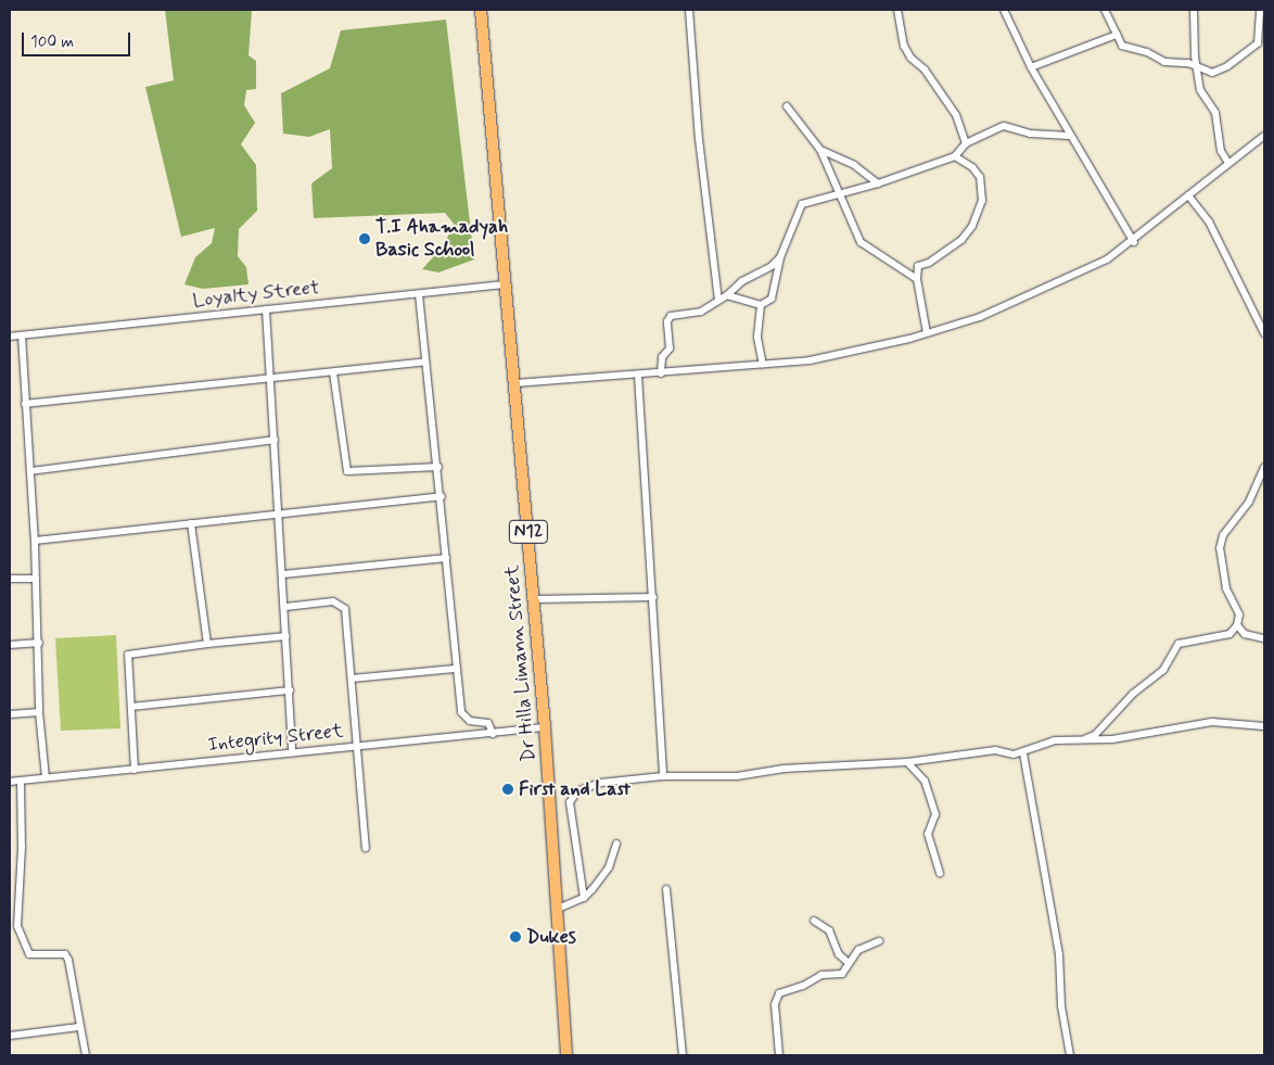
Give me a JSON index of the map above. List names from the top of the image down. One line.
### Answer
{"streets":{"highway":["N12","Dr Hilla Limann Street"],"street":["Loyalty Street","Integrity Street"]},"crossings":[["Loyalty Street","Dr Hilla Limann Street"],["Dr Hilla Limann Street","Integrity Street"]],"places":["T.I Ahamadyah Basic School","First and Last","Dukes"],"scale_bar":"100 m"}
